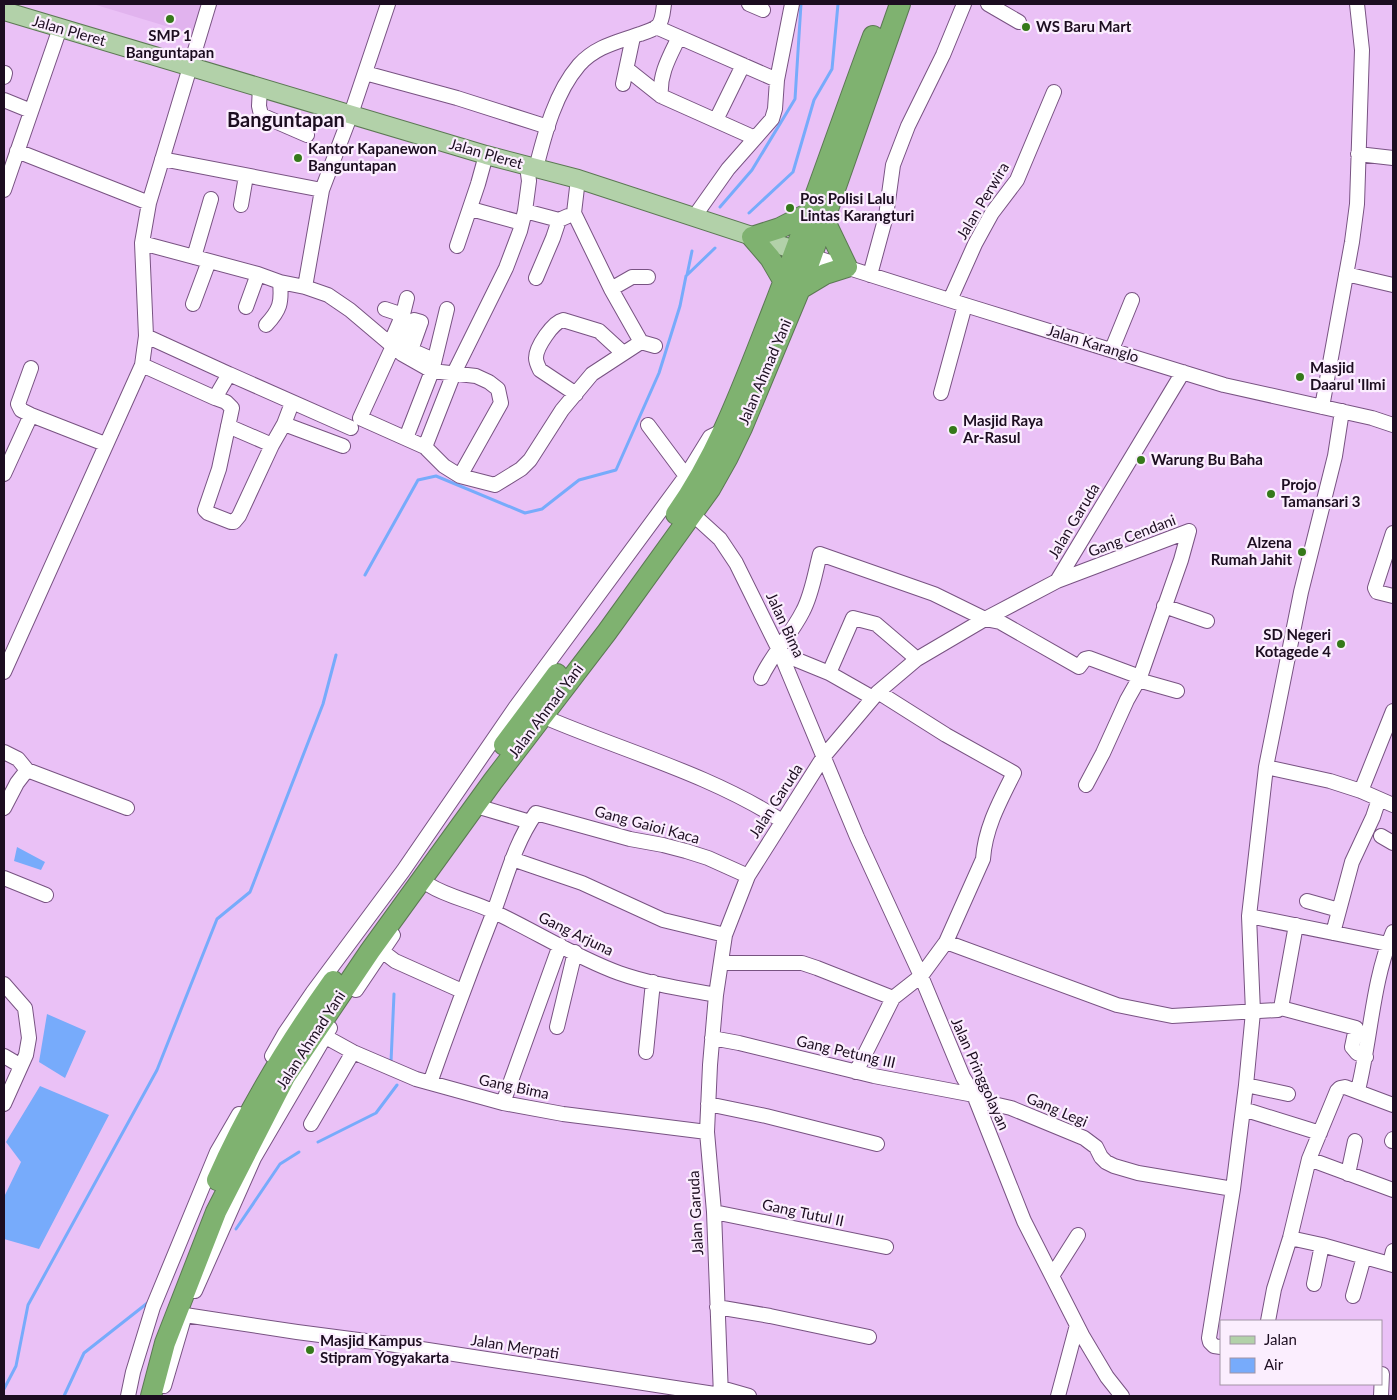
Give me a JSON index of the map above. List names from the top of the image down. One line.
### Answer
{"streets":{"highway":["Jalan Ahmad Yani"],"main road":["Jalan Pleret"],"street":["Jalan Perwira","Jalan Karanglo","Jalan Garuda","Gang Cendani","Jalan Bima","Gang Gaioi Kaca","Gang Arjuna","Gang Petung III","Jalan Pringgolayan","Gang Bima","Gang Legi","Gang Tutul II","Jalan Merpati"]},"crossings":[["Jalan Pleret","Jalan Karanglo"],["Jalan Pleret","Jalan Ahmad Yani"],["Jalan Perwira","Jalan Karanglo"],["Jalan Karanglo","Jalan Ahmad Yani"],["Jalan Karanglo","Jalan Garuda"],["Jalan Garuda","Gang Cendani"],["Jalan Garuda","Jalan Bima"],["Jalan Garuda","Gang Gaioi Kaca"],["Jalan Garuda","Gang Arjuna"],["Jalan Garuda","Gang Petung III"],["Jalan Garuda","Jalan Pringgolayan"],["Jalan Garuda","Gang Bima"],["Jalan Garuda","Gang Tutul II"],["Jalan Garuda","Jalan Merpati"],["Jalan Bima","Jalan Pringgolayan"],["Gang Petung III","Jalan Pringgolayan"],["Gang Petung III","Gang Legi"],["Jalan Pringgolayan","Gang Legi"]],"districts":["Banguntapan"],"places":["SMP 1 Banguntapan","WS Baru Mart","Kantor Kapanewon Banguntapan","Pos Polisi Lalu Lintas Karangturi","Masjid Daarul 'Ilmi","Masjid Raya Ar-Rasul","Warung Bu Baha","Projo Tamansari 3","Alzena Rumah Jahit","SD Negeri Kotagede 4","Masjid Kampus Stipram Yogyakarta"],"legend":["Jalan","Air"]}
